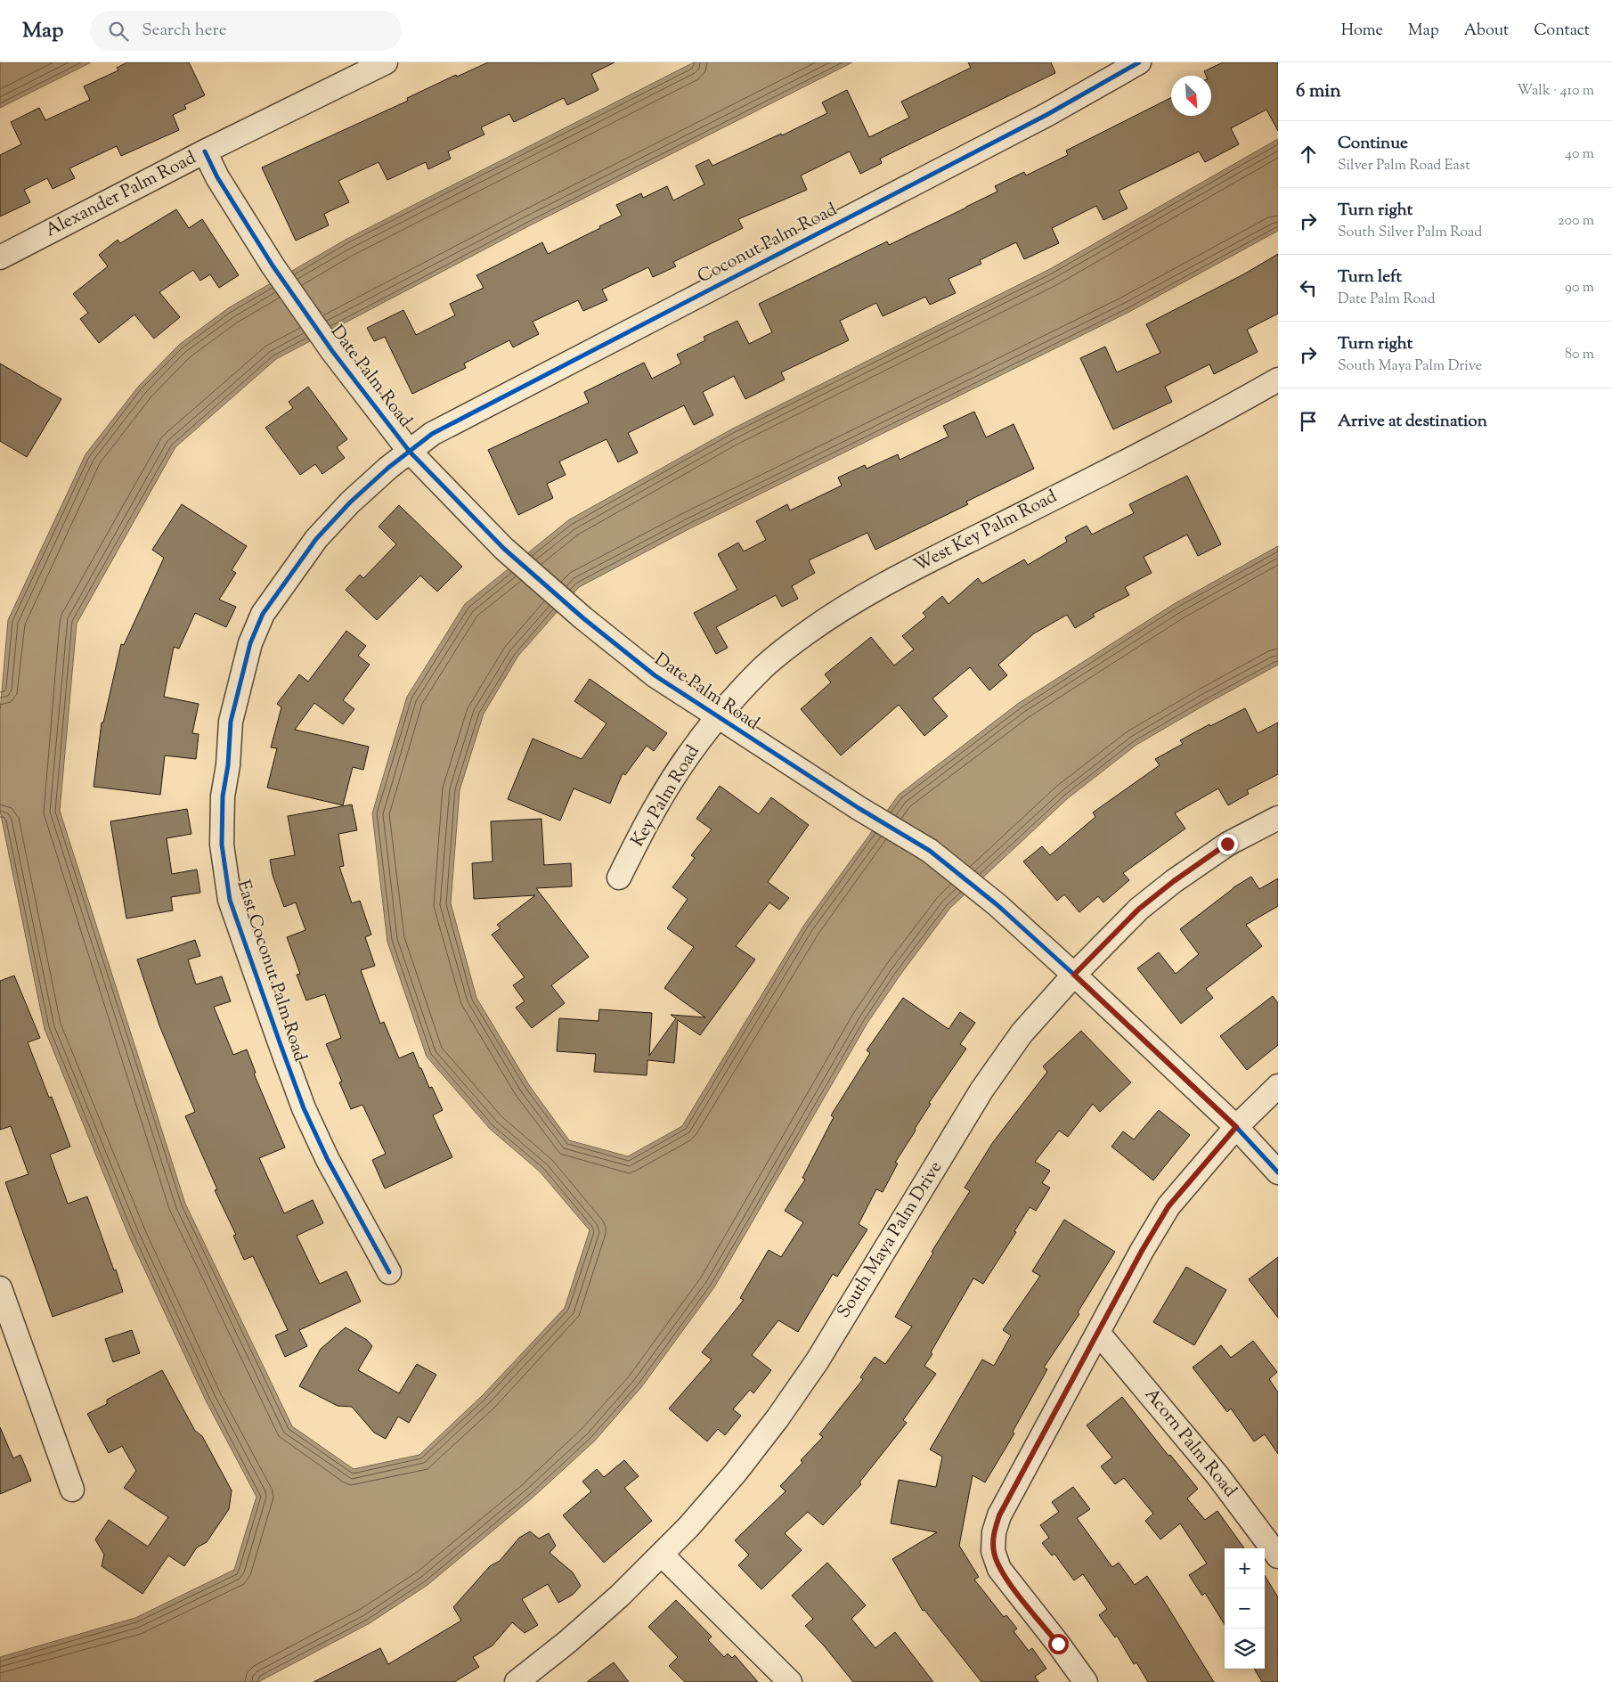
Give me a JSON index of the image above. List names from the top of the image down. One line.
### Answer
{"streets":{"street":["Alexander Palm Road","Coconut Palm Road","Date Palm Road","West Key Palm Road","Key Palm Road","East Coconut Palm Road","South Maya Palm Drive","Acorn Palm Road"]},"crossings":[["Alexander Palm Road","Date Palm Road"],["Coconut Palm Road","Date Palm Road"],["Coconut Palm Road","East Coconut Palm Road"],["Date Palm Road","West Key Palm Road"],["Date Palm Road","Key Palm Road"],["Date Palm Road","East Coconut Palm Road"],["Date Palm Road","South Maya Palm Drive"],["West Key Palm Road","Key Palm Road"]],"north":"bottom right","page":{"header":"Map","search":"Search here","nav":["Home","Map","About","Contact"],"heading":["6 min","Walk · 410 m"],"list":[["Continue","Silver Palm Road East","40 m"],["Turn right","South Silver Palm Road","200 m"],["Turn left","Date Palm Road","90 m"],["Turn right","South Maya Palm Drive","80 m"],"Arrive at destination"],"map_buttons":["+","−"]}}
